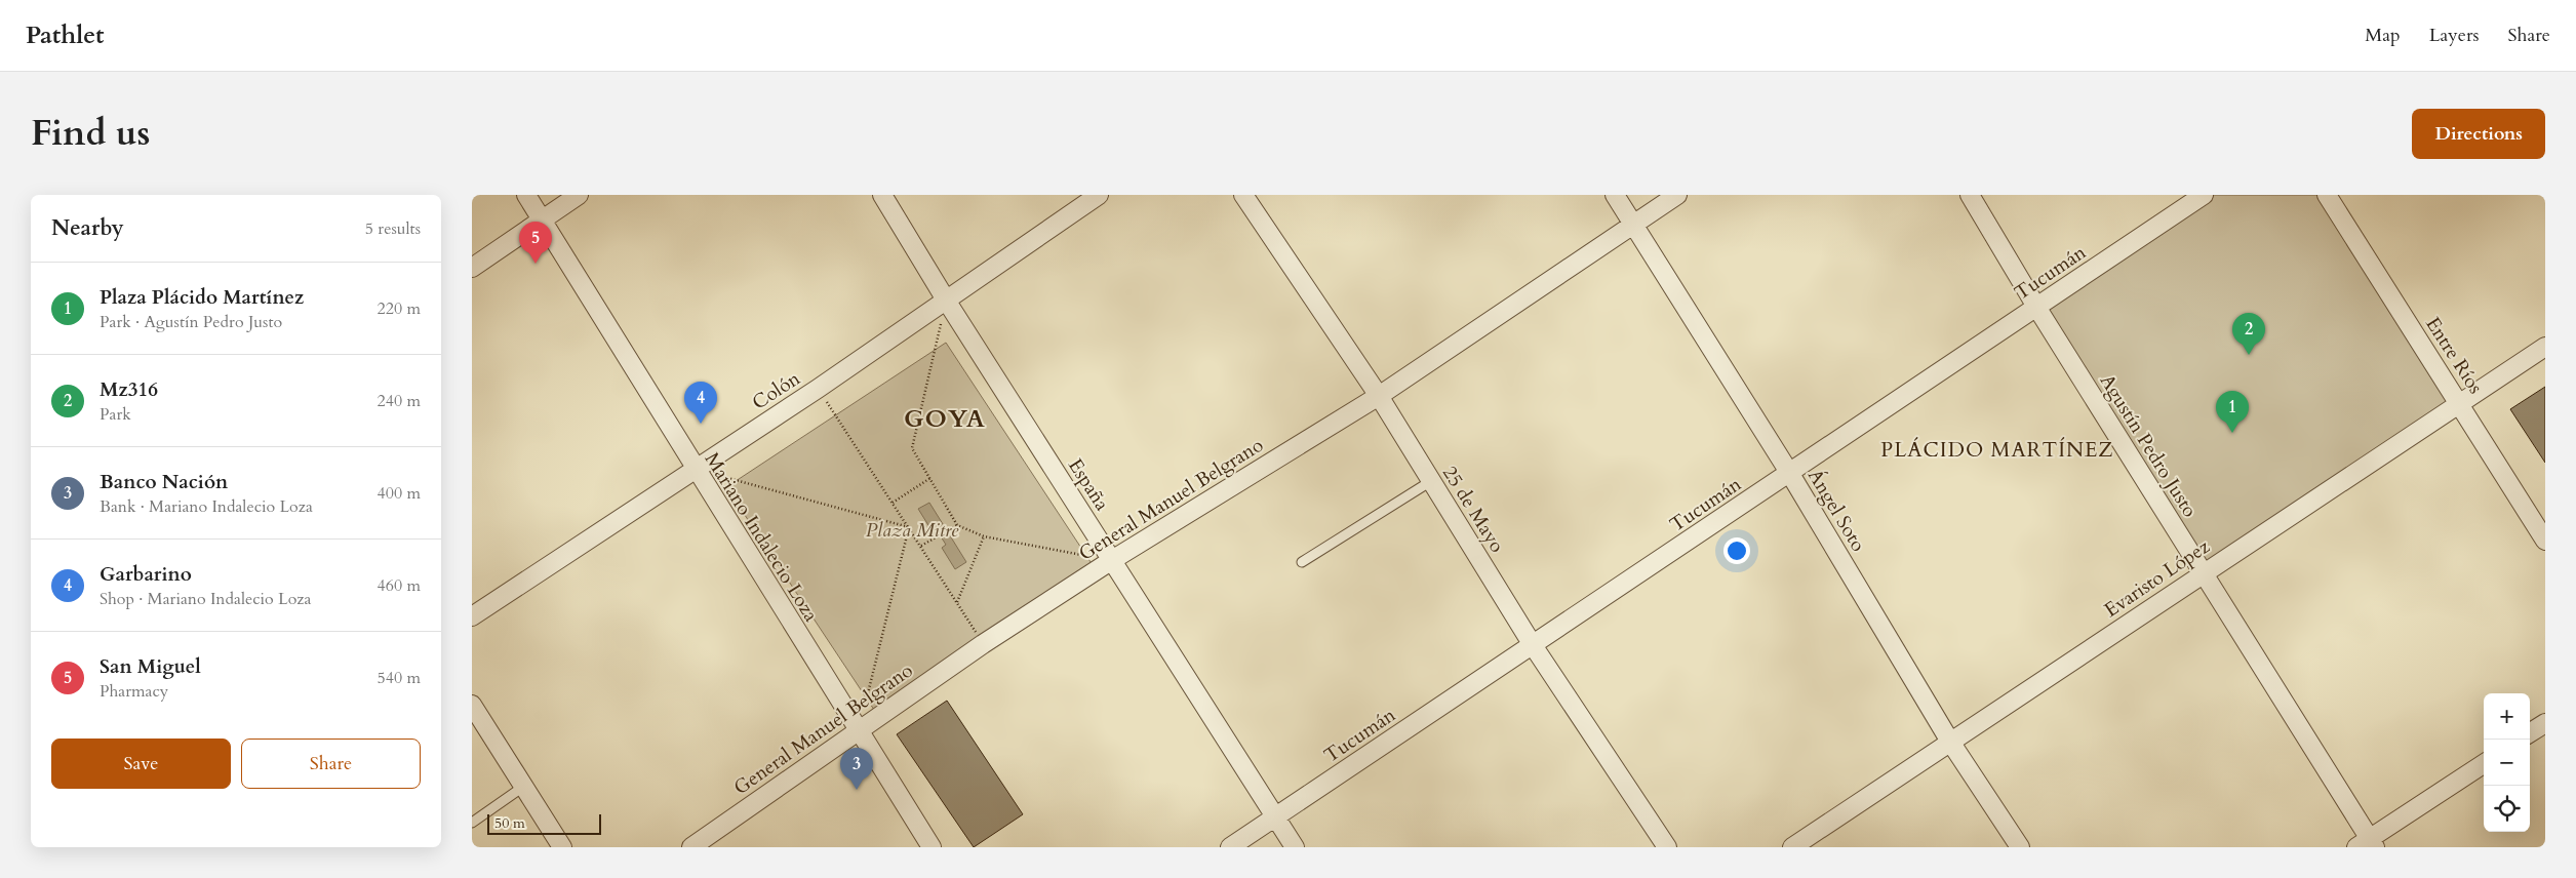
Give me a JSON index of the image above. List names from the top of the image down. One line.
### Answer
{"streets":{"street":["Tucumán","Entre Ríos","Colón","Agustín Pedro Justo","España","General Manuel Belgrano","25 de Mayo","Ángel Soto","Mariano Indalecio Loza","Evaristo López"]},"crossings":[["Tucumán","Agustín Pedro Justo"],["Tucumán","España"],["Tucumán","25 de Mayo"],["Tucumán","Ángel Soto"],["Entre Ríos","Evaristo López"],["Colón","España"],["Colón","Mariano Indalecio Loza"],["Agustín Pedro Justo","Evaristo López"],["España","General Manuel Belgrano"],["General Manuel Belgrano","25 de Mayo"],["General Manuel Belgrano","Ángel Soto"],["General Manuel Belgrano","Mariano Indalecio Loza"],["Ángel Soto","Evaristo López"]],"districts":["GOYA","PLÁCIDO MARTÍNEZ"],"parks":["Plaza Mitre"],"scale_bar":"50 m","page":{"header":"Pathlet","nav":["Map","Layers","Share"],"title":"Find us","buttons":["Directions",["Save","Share"]],"heading":["Nearby","5 results"],"pins":["5","2","4","1","3"],"list":[{"mark":"1","name":"Plaza Plácido Martínez","note":"Park · Agustín Pedro Justo","value":"220 m"},{"mark":"2","name":"Mz316","note":"Park","value":"240 m"},{"mark":"3","name":"Banco Nación","note":"Bank · Mariano Indalecio Loza","value":"400 m"},{"mark":"4","name":"Garbarino","note":"Shop · Mariano Indalecio Loza","value":"460 m"},{"mark":"5","name":"San Miguel","note":"Pharmacy","value":"540 m"}],"map_buttons":["+","−"],"scale":"50 m"}}
